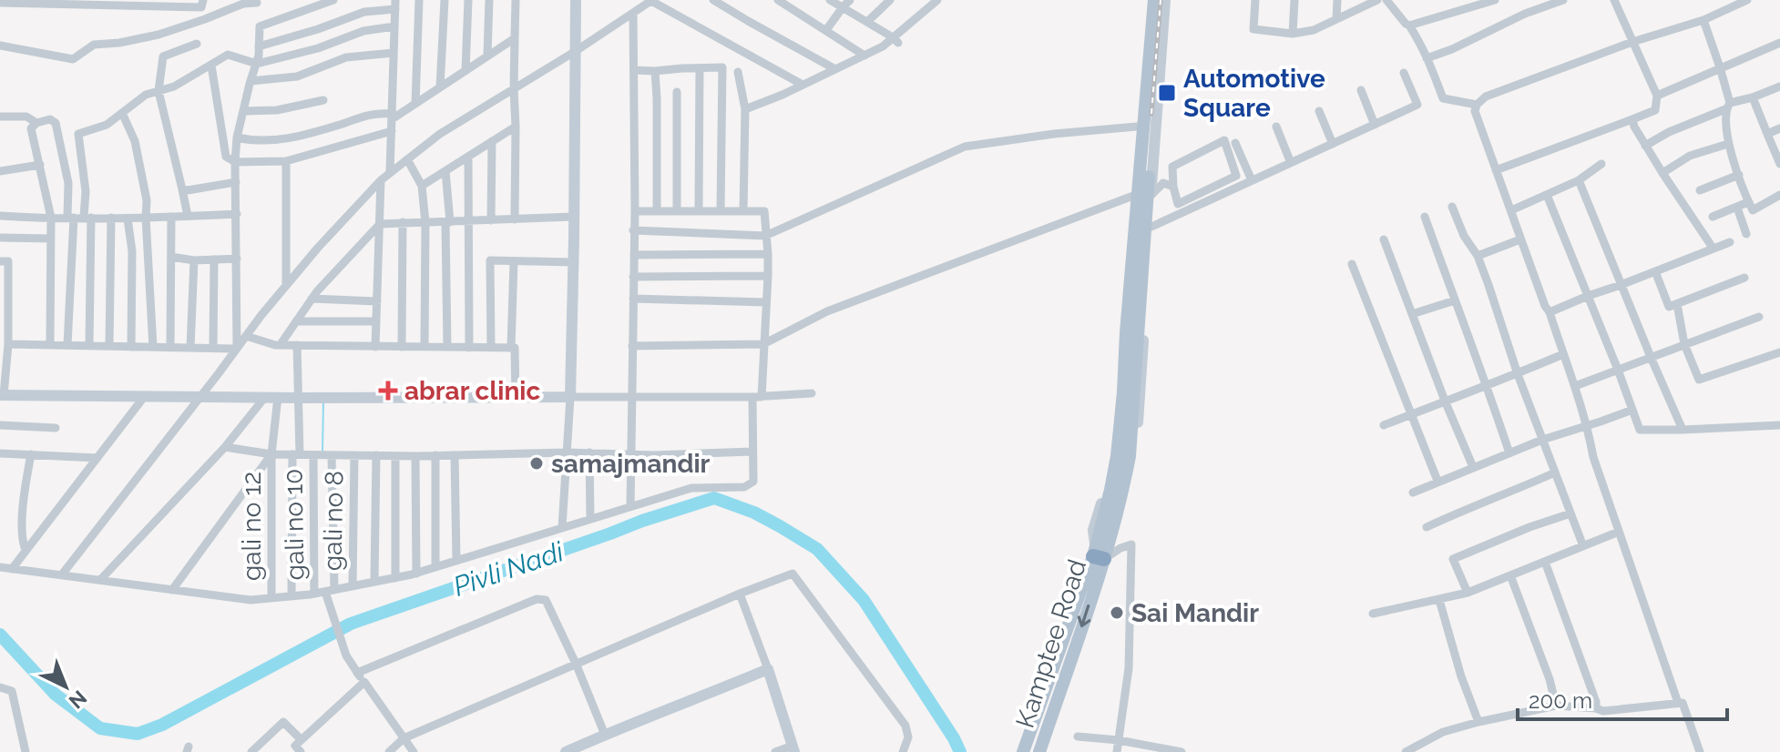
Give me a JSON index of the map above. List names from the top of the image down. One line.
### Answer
{"streets":{"main road":["Kamptee Road"],"street":["gali no 8","gali no 10","gali no 12"]},"water":["Pivli Nadi"],"places":{"transit":["Automotive Square"],"health":["abrar clinic"],"other":["samajmandir","Sai Mandir"]},"scale_bar":"200 m","north":"bottom right"}
